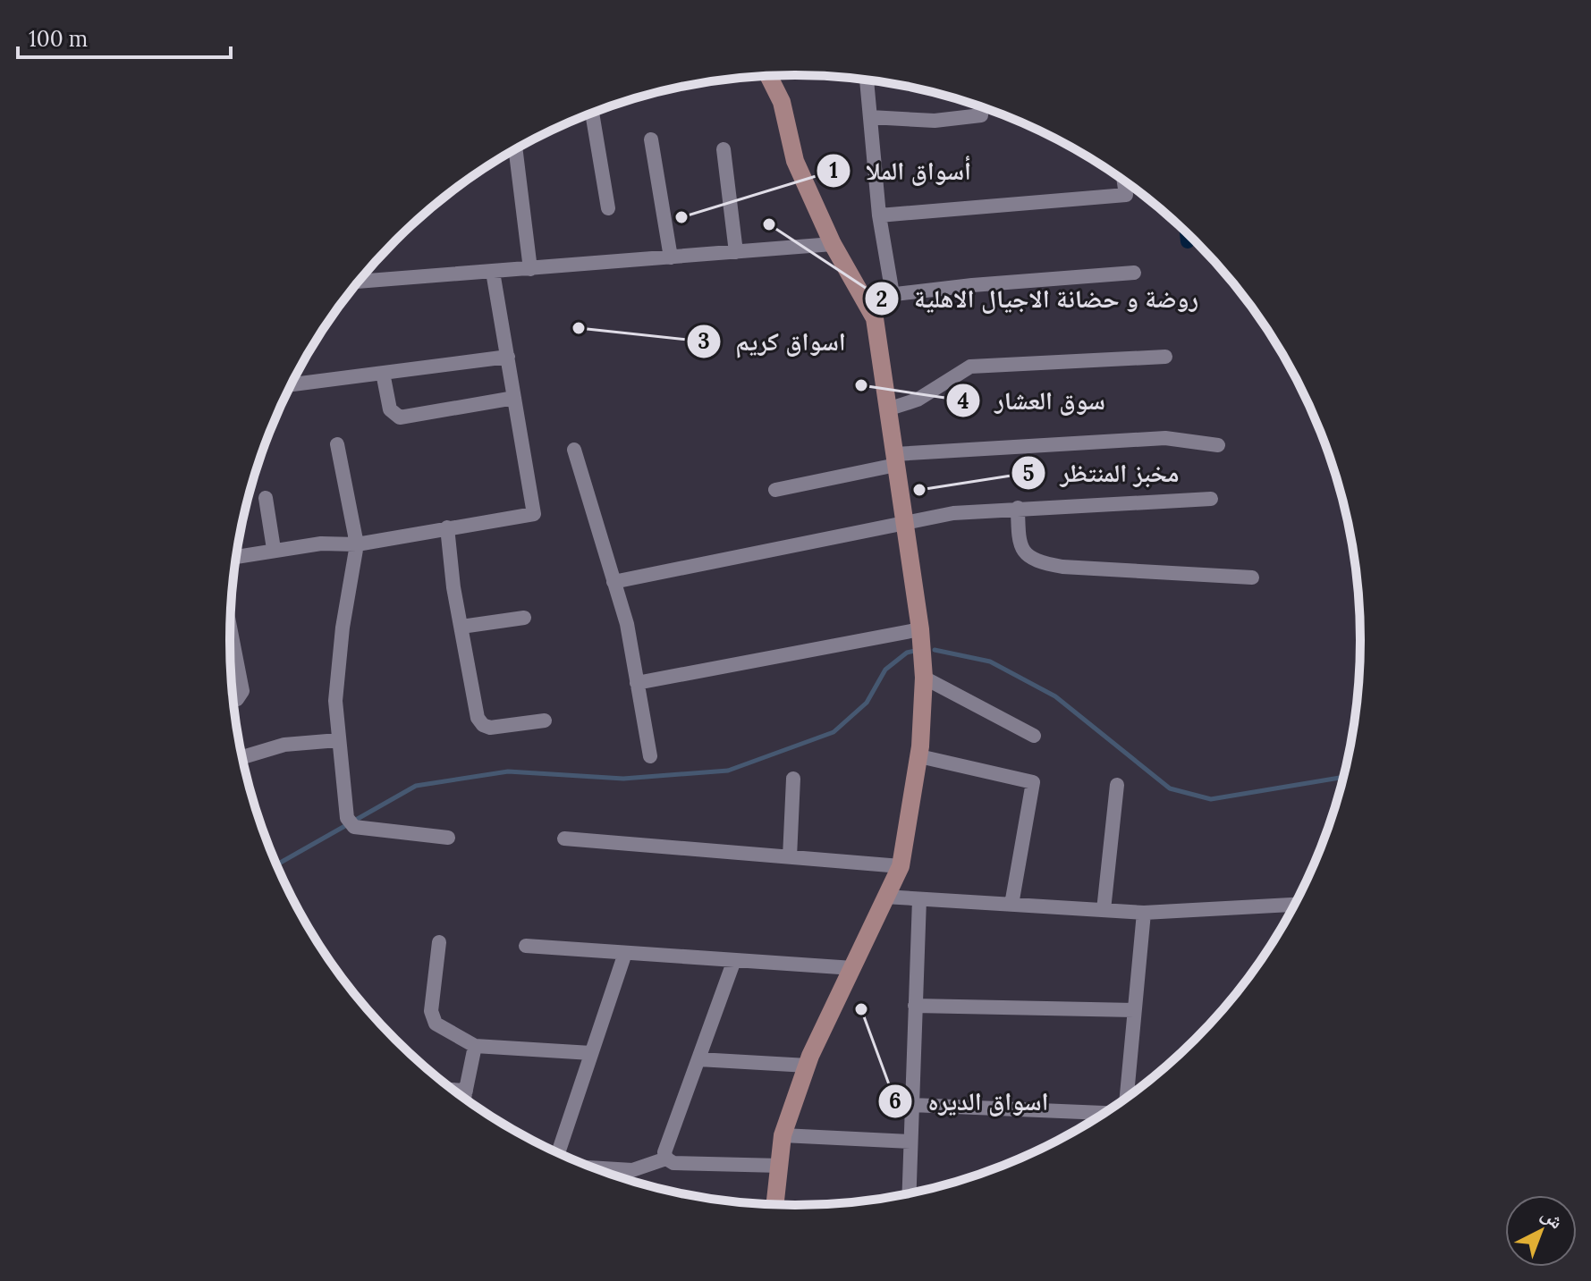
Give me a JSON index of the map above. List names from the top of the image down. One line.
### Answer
{"places":["أسواق الملا","روضة و حضانة الاجيال الاهلية","اسواق كريم","سوق العشار","مخبز المنتظر","اسواق الديره"],"scale_bar":"100 m","north":"top right"}
